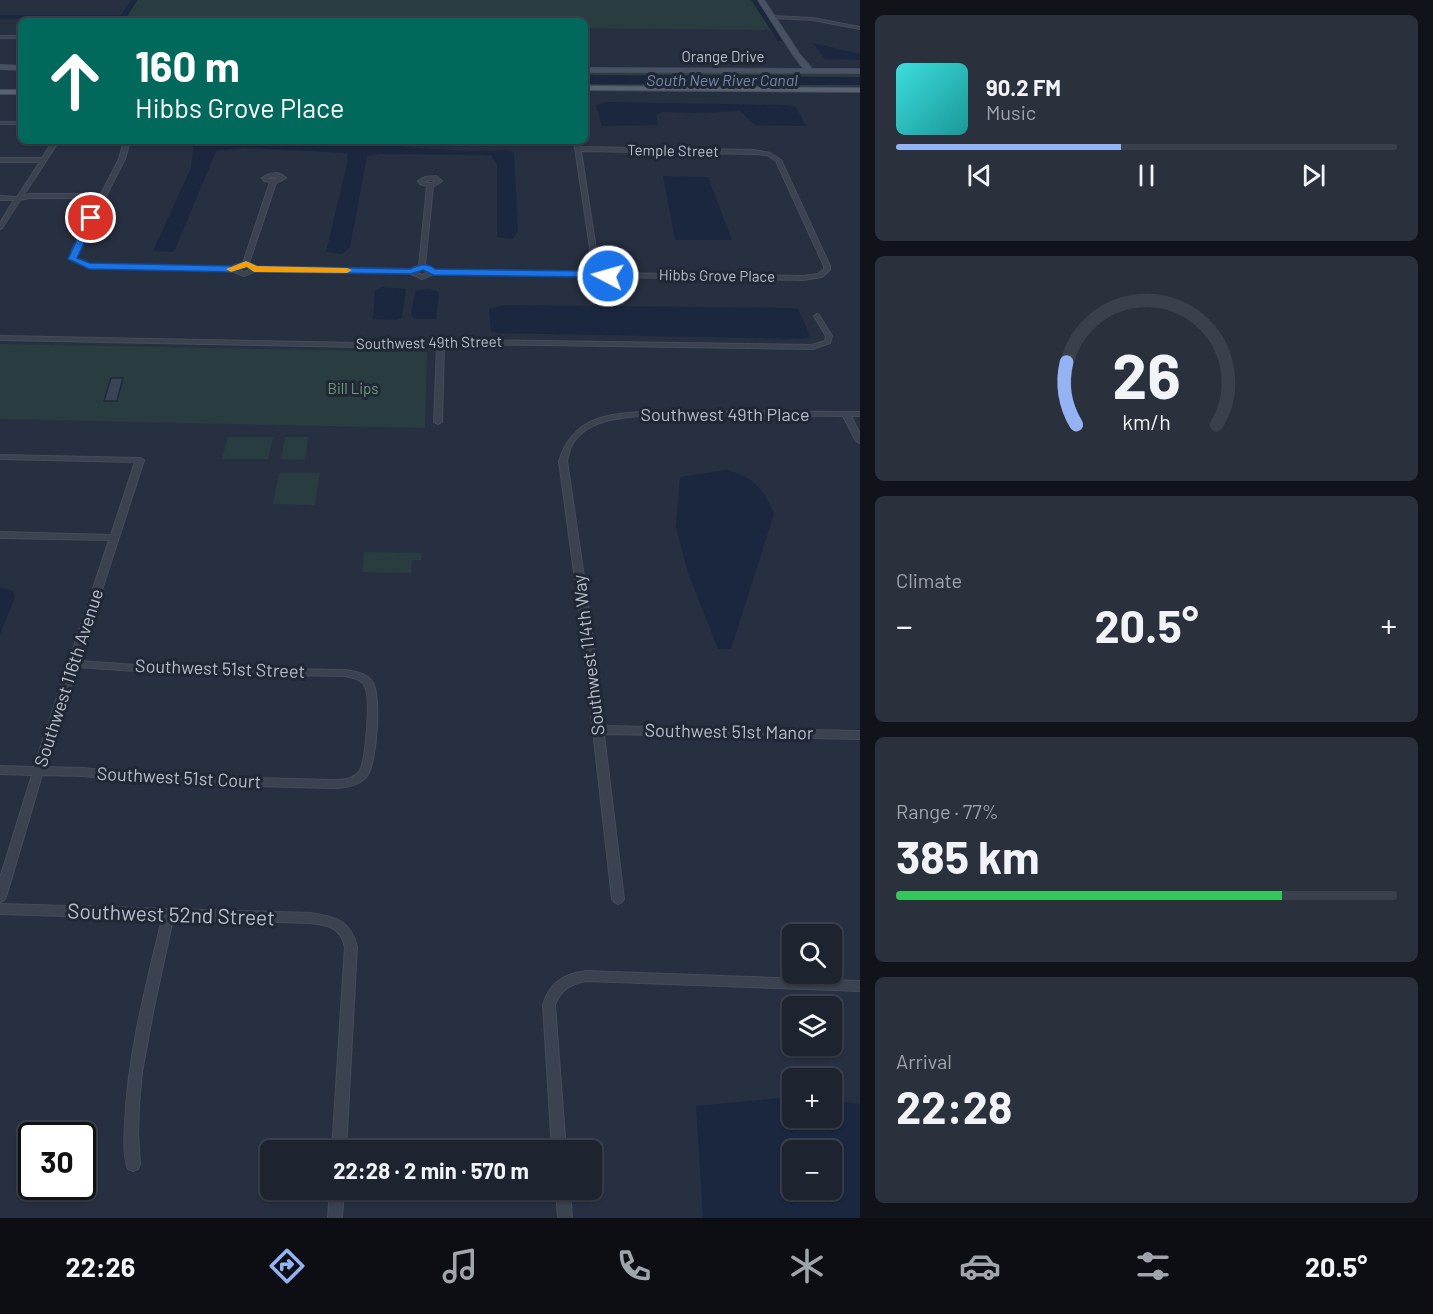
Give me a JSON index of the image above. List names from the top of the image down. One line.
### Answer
{"streets":{"street":["Orange Drive","Temple Street","Hibbs Grove Place","Southwest 49th Street","Southwest 49th Place","Southwest 114th Way","Southwest 51st Street","Southwest 116th Avenue","Southwest 51st Manor","Southwest 51st Court","Southwest 52nd Street"]},"crossings":[["Temple Street","Hibbs Grove Place"],["Southwest 49th Place","Southwest 114th Way"],["Southwest 114th Way","Southwest 51st Manor"],["Southwest 51st Street","Southwest 116th Avenue"],["Southwest 51st Street","Southwest 51st Court"],["Southwest 116th Avenue","Southwest 51st Court"]],"water":["South New River Canal"],"parks":["Bill Lips"],"page":{"turn":["160 m","Hibbs Grove Place"],"song":["90.2 FM","Music"],"tile":["Climate",["Range · 77%","385 km"],["Arrival","22:28"]],"heat":["−","20.5°","+"],"map_buttons":["+","−"],"limit":"30","trip":"22:28 · 2 min · 570 m","tabs":["22:26","20.5°"],"gauge":["26","km/h"]}}
